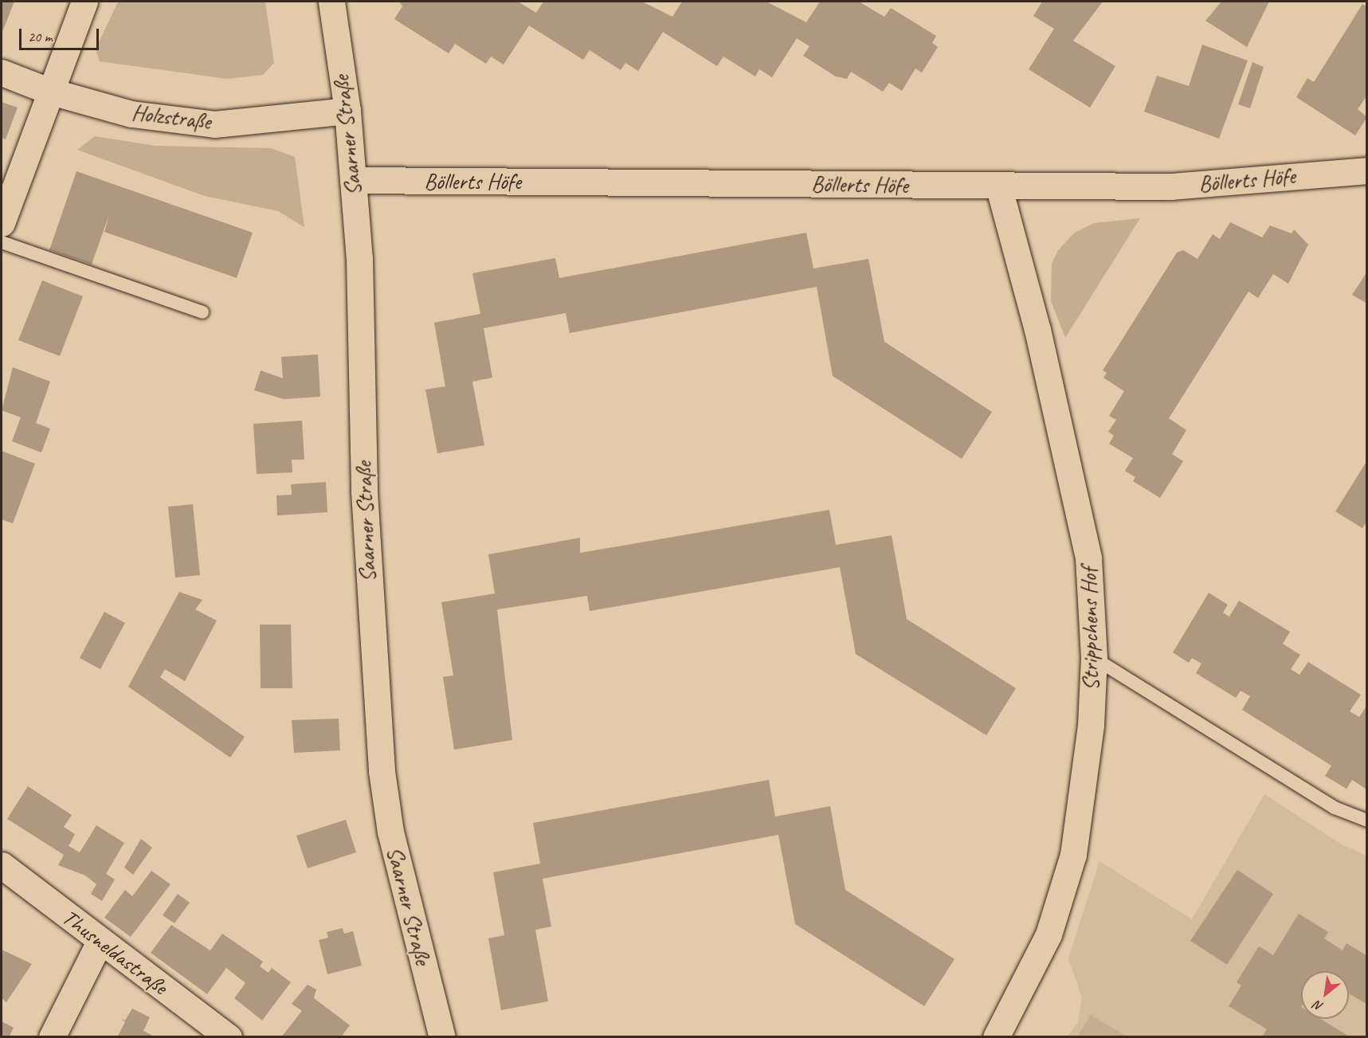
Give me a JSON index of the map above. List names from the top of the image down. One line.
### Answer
{"streets":{"street":["Holzstraße","Saarner Straße","Böllerts Höfe","Strippchens Hof","Thusneldastraße"]},"crossings":[["Holzstraße","Saarner Straße"],["Saarner Straße","Böllerts Höfe"],["Böllerts Höfe","Strippchens Hof"]],"scale_bar":"20 m","north":"bottom left"}
